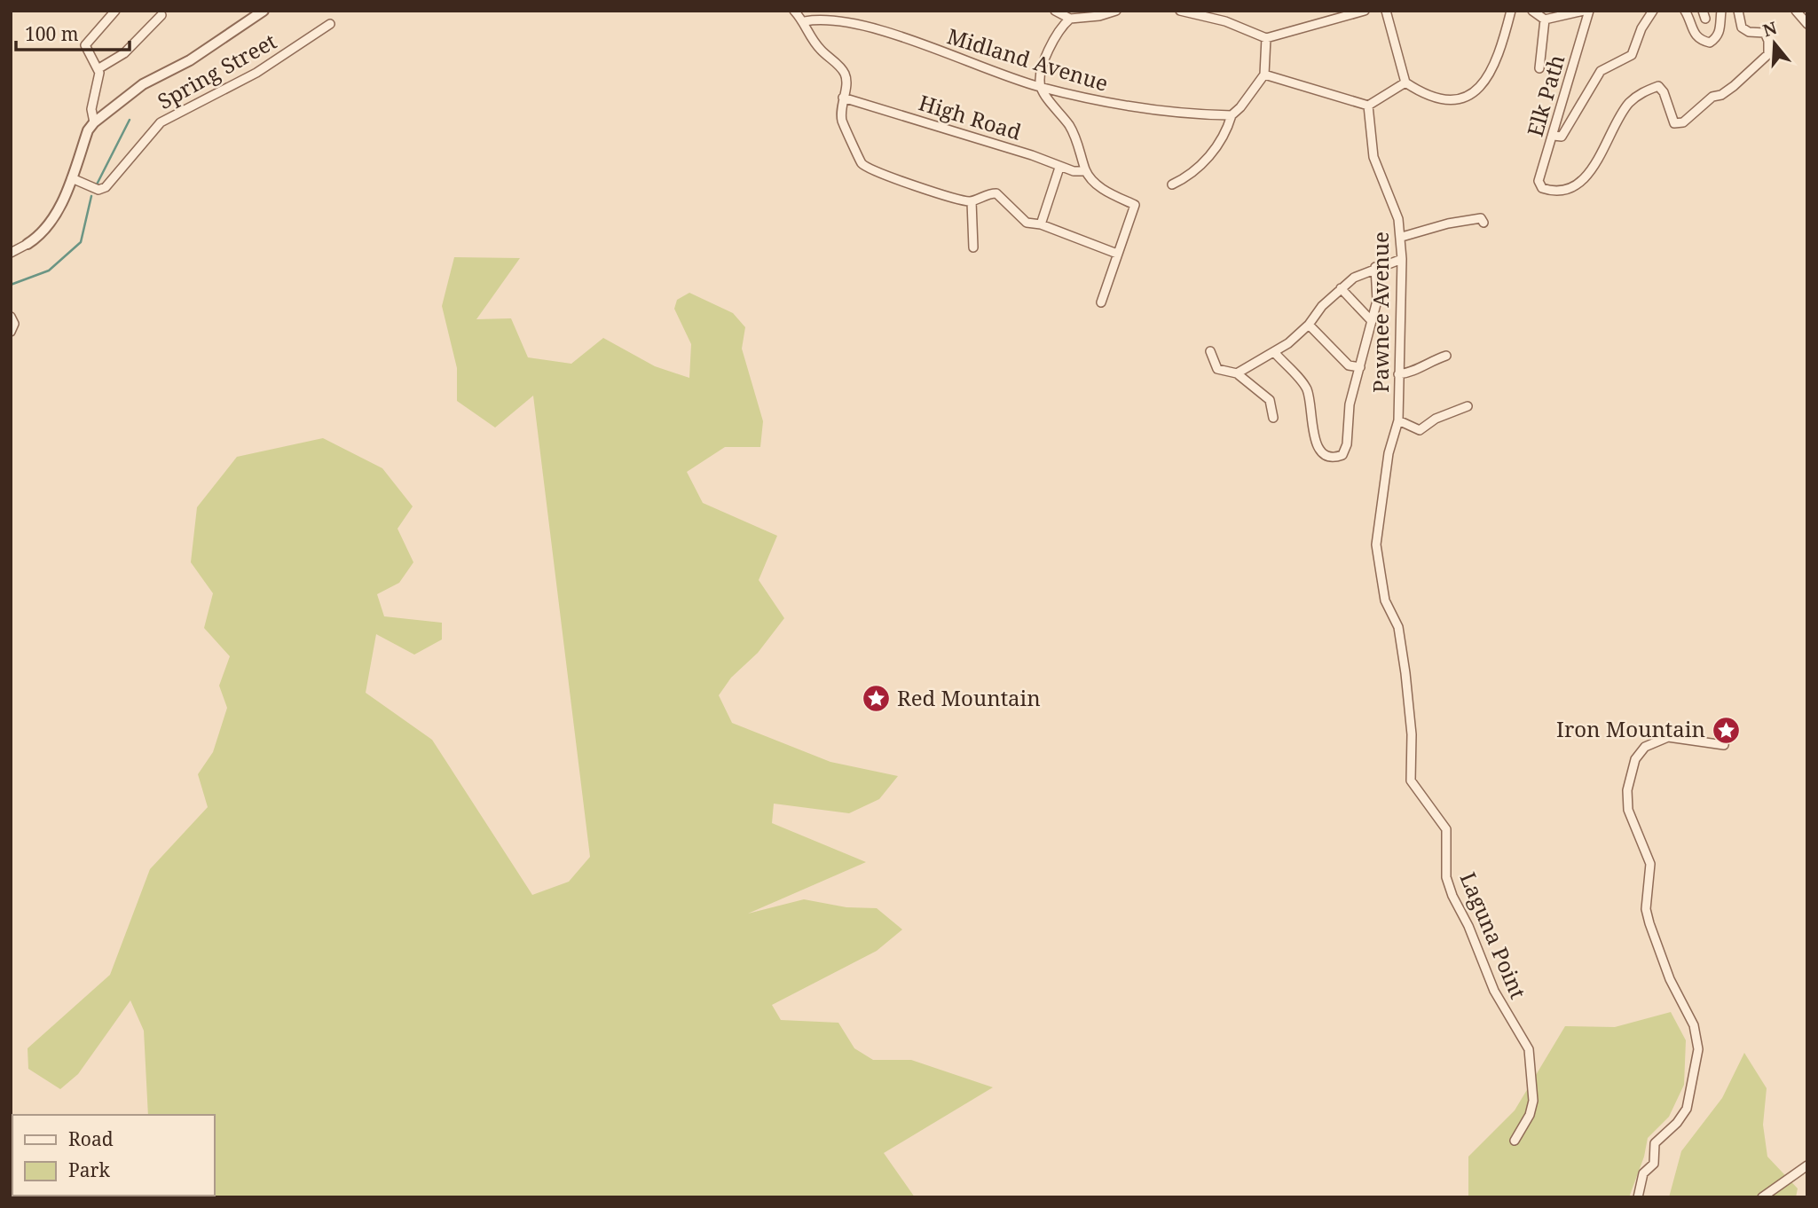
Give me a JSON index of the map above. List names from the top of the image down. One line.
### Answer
{"streets":{"street":["Midland Avenue","Spring Street","Elk Path","High Road","Pawnee Avenue","Laguna Point"]},"crossings":[["Pawnee Avenue","Laguna Point"]],"places":{"place":["Red Mountain","Iron Mountain"]},"legend":["Road","Park"],"scale_bar":"100 m","north":"top"}
